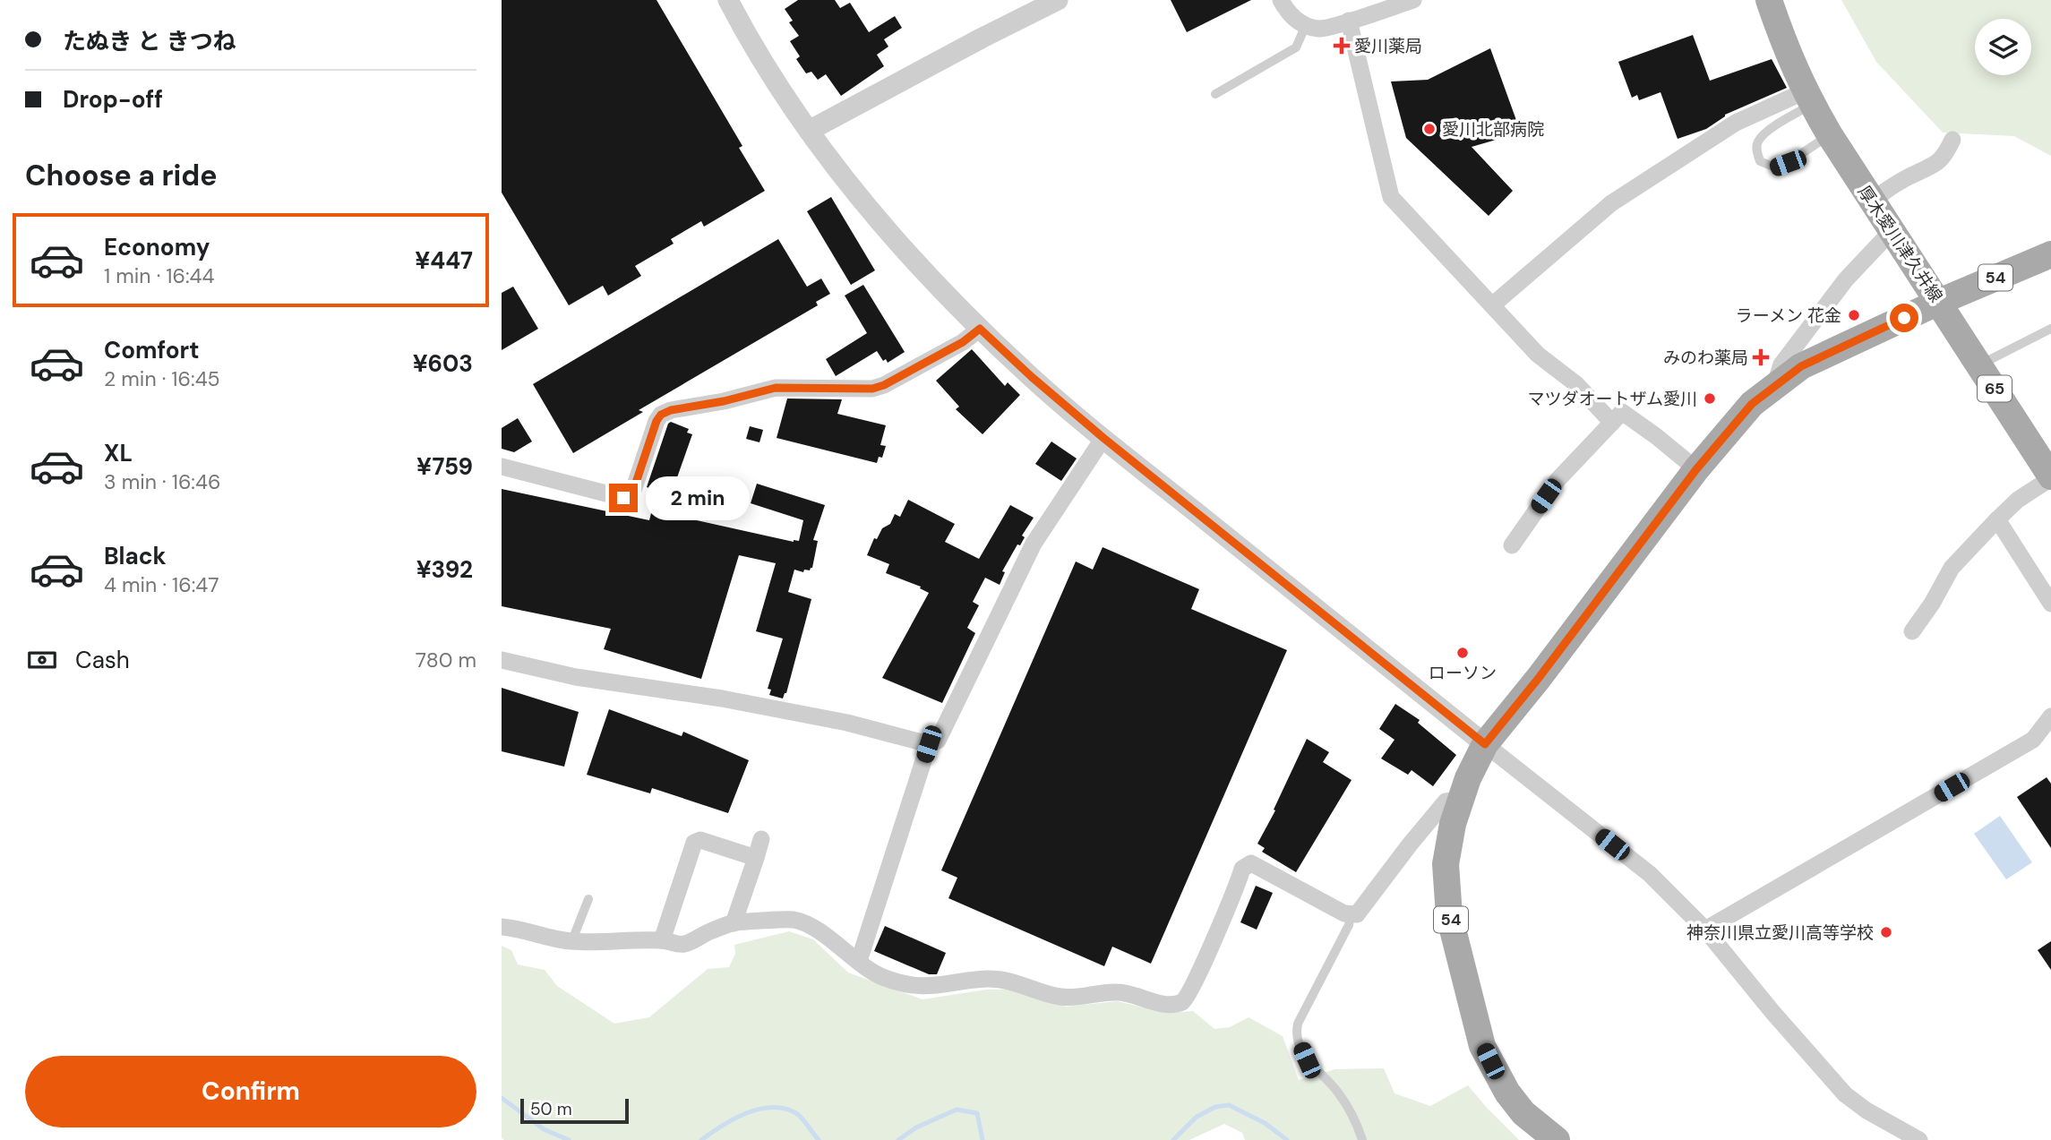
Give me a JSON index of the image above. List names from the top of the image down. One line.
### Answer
{"streets":{"main road":["厚木愛川津久井線","54","65"]},"crossings":[["厚木愛川津久井線","54"]],"places":{"health":["愛川薬局","みのわ薬局"],"other":["愛川北部病院","ラーメン 花金","マツダオートザム愛川","ローソン","神奈川県立愛川高等学校"]},"scale_bar":"50 m","page":{"banner":["たぬき と きつね","Drop-off"],"heading":"Choose a ride","list":[{"name":"Economy","note":"1 min · 16:44","value":"¥447"},{"name":"Comfort","note":"2 min · 16:45","value":"¥603"},{"name":"XL","note":"3 min · 16:46","value":"¥759"},{"name":"Black","note":"4 min · 16:47","value":"¥392"}],"bubble":"2 min","pay":["Cash","780 m"],"buttons":"Confirm","scale":"50 m"}}
